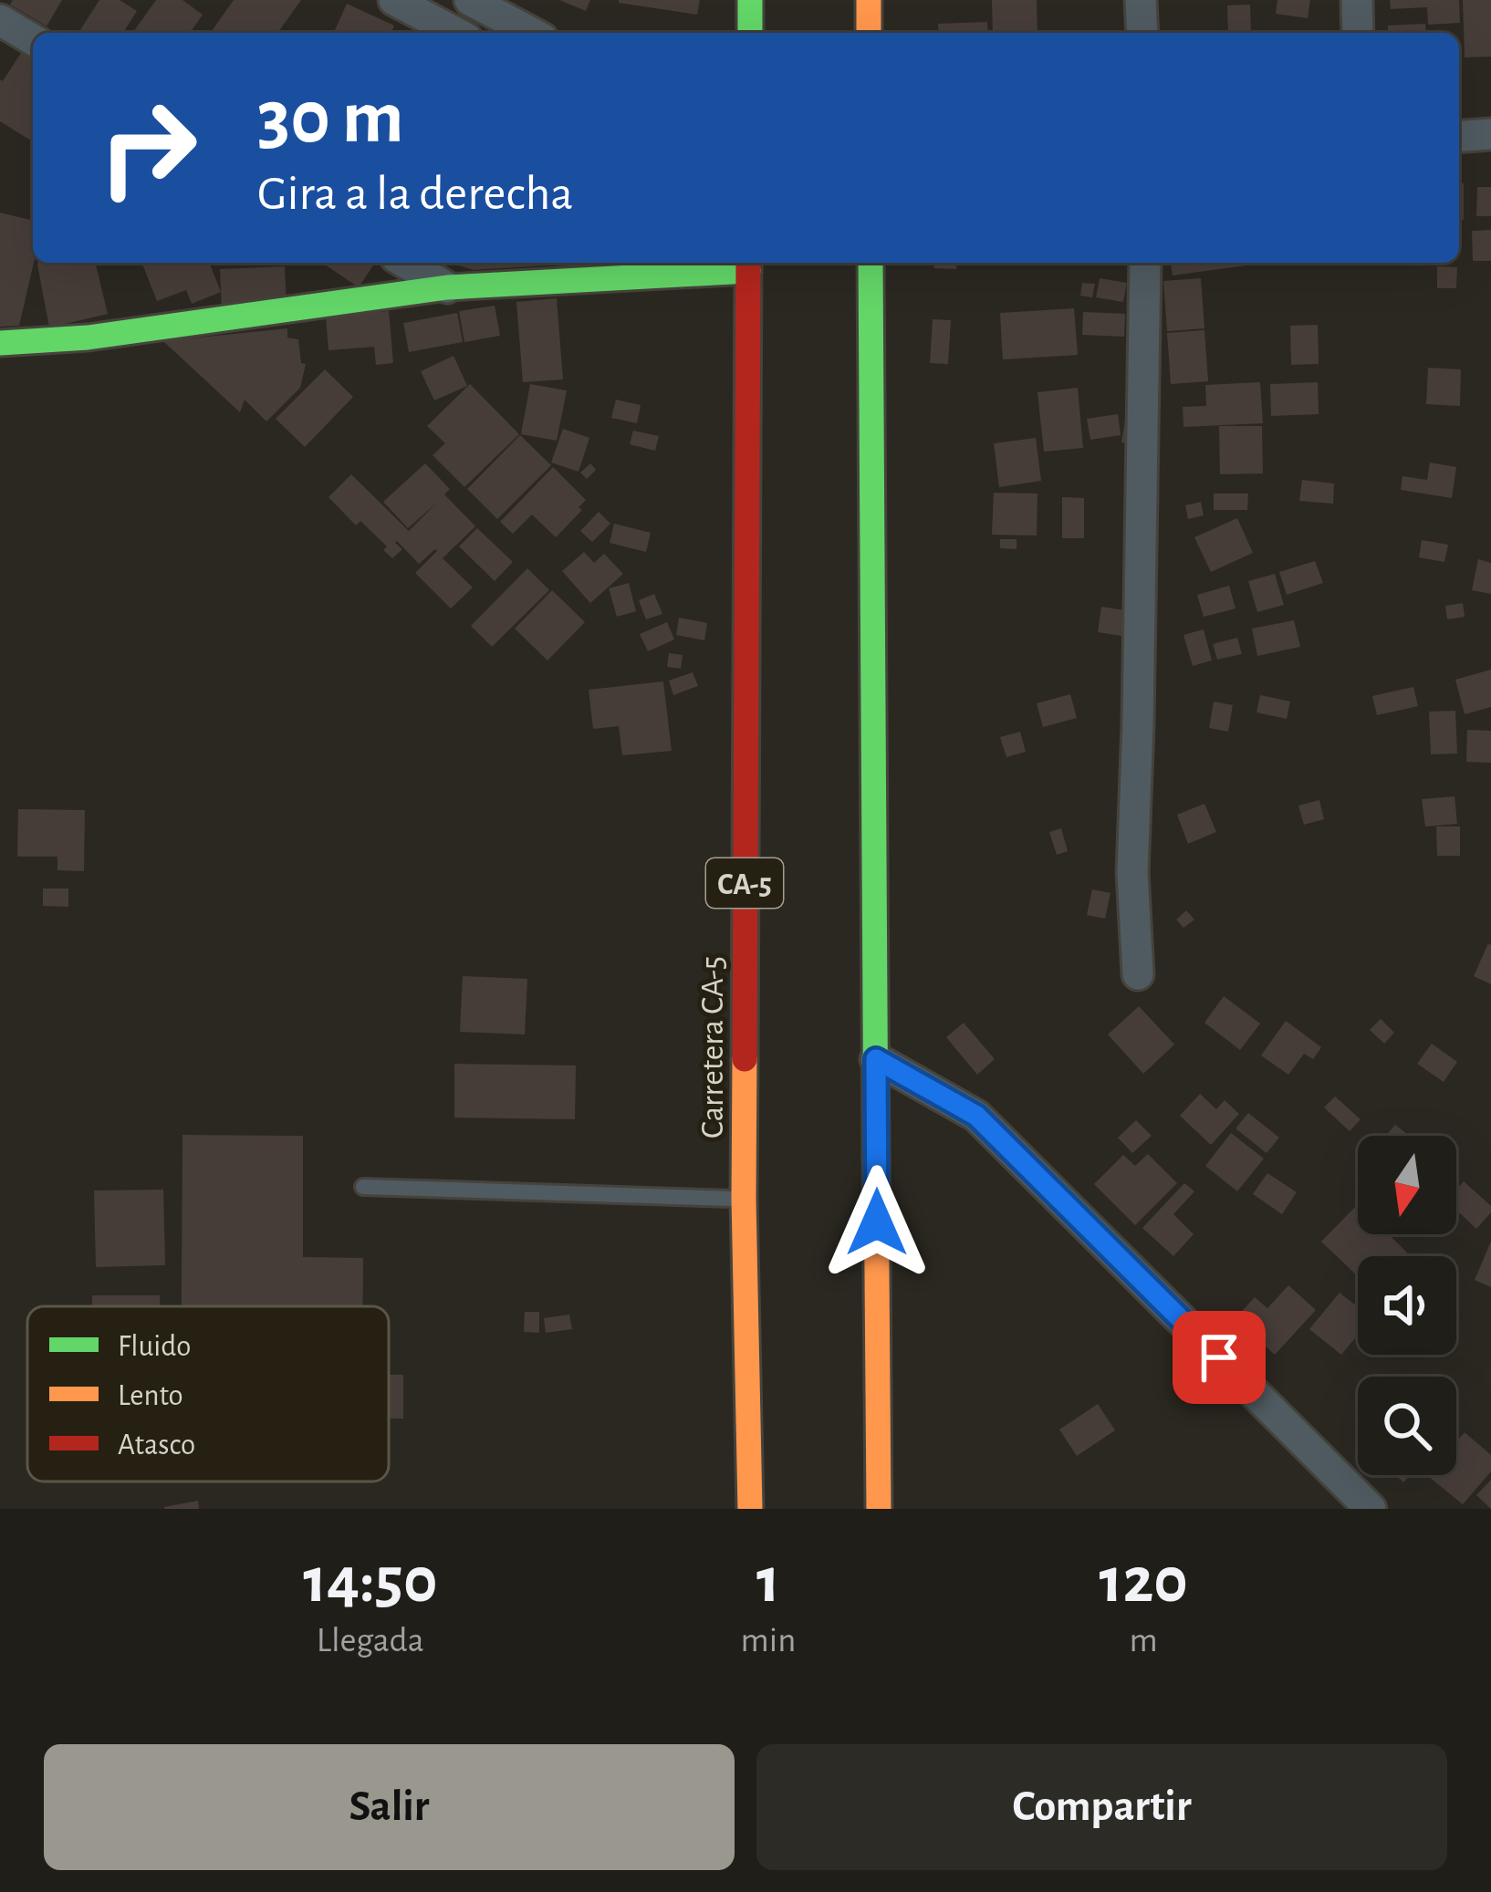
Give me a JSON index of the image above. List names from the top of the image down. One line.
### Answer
{"streets":{"main road":["CA-5","Carretera CA-5"]},"legend":["Fluido","Lento","Atasco"],"north":"bottom","page":{"turn":["30 m","Gira a la derecha"],"eta":["14:50","Llegada","1","min","120","m"],"buttons":["Salir","Compartir"]}}
